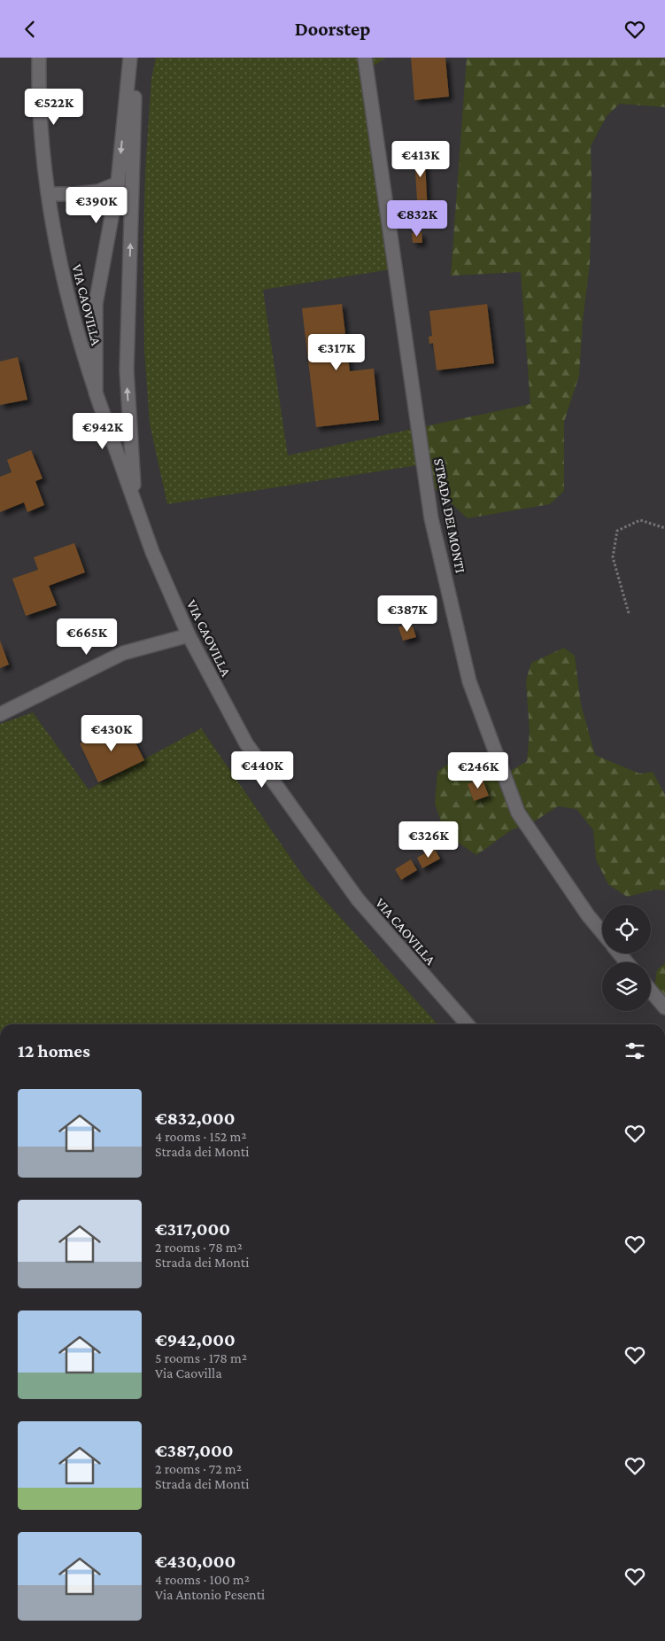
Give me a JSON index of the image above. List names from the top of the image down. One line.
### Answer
{"streets":{"street":["VIA CAOVILLA","STRADA DEI MONTI"]},"page":{"header":"Doorstep","price":["€522K","€413K","€390K","€832K","€317K","€942K","€387K","€665K","€430K","€440K","€246K","€326K"],"heading":"12 homes","list":[{"name":"€832,000","note":"4 rooms · 152 m² · Strada dei Monti"},{"name":"€317,000","note":"2 rooms · 78 m² · Strada dei Monti"},{"name":"€942,000","note":"5 rooms · 178 m² · Via Caovilla"},{"name":"€387,000","note":"2 rooms · 72 m² · Strada dei Monti"},{"name":"€430,000","note":"4 rooms · 100 m² · Via Antonio Pesenti"}]}}
